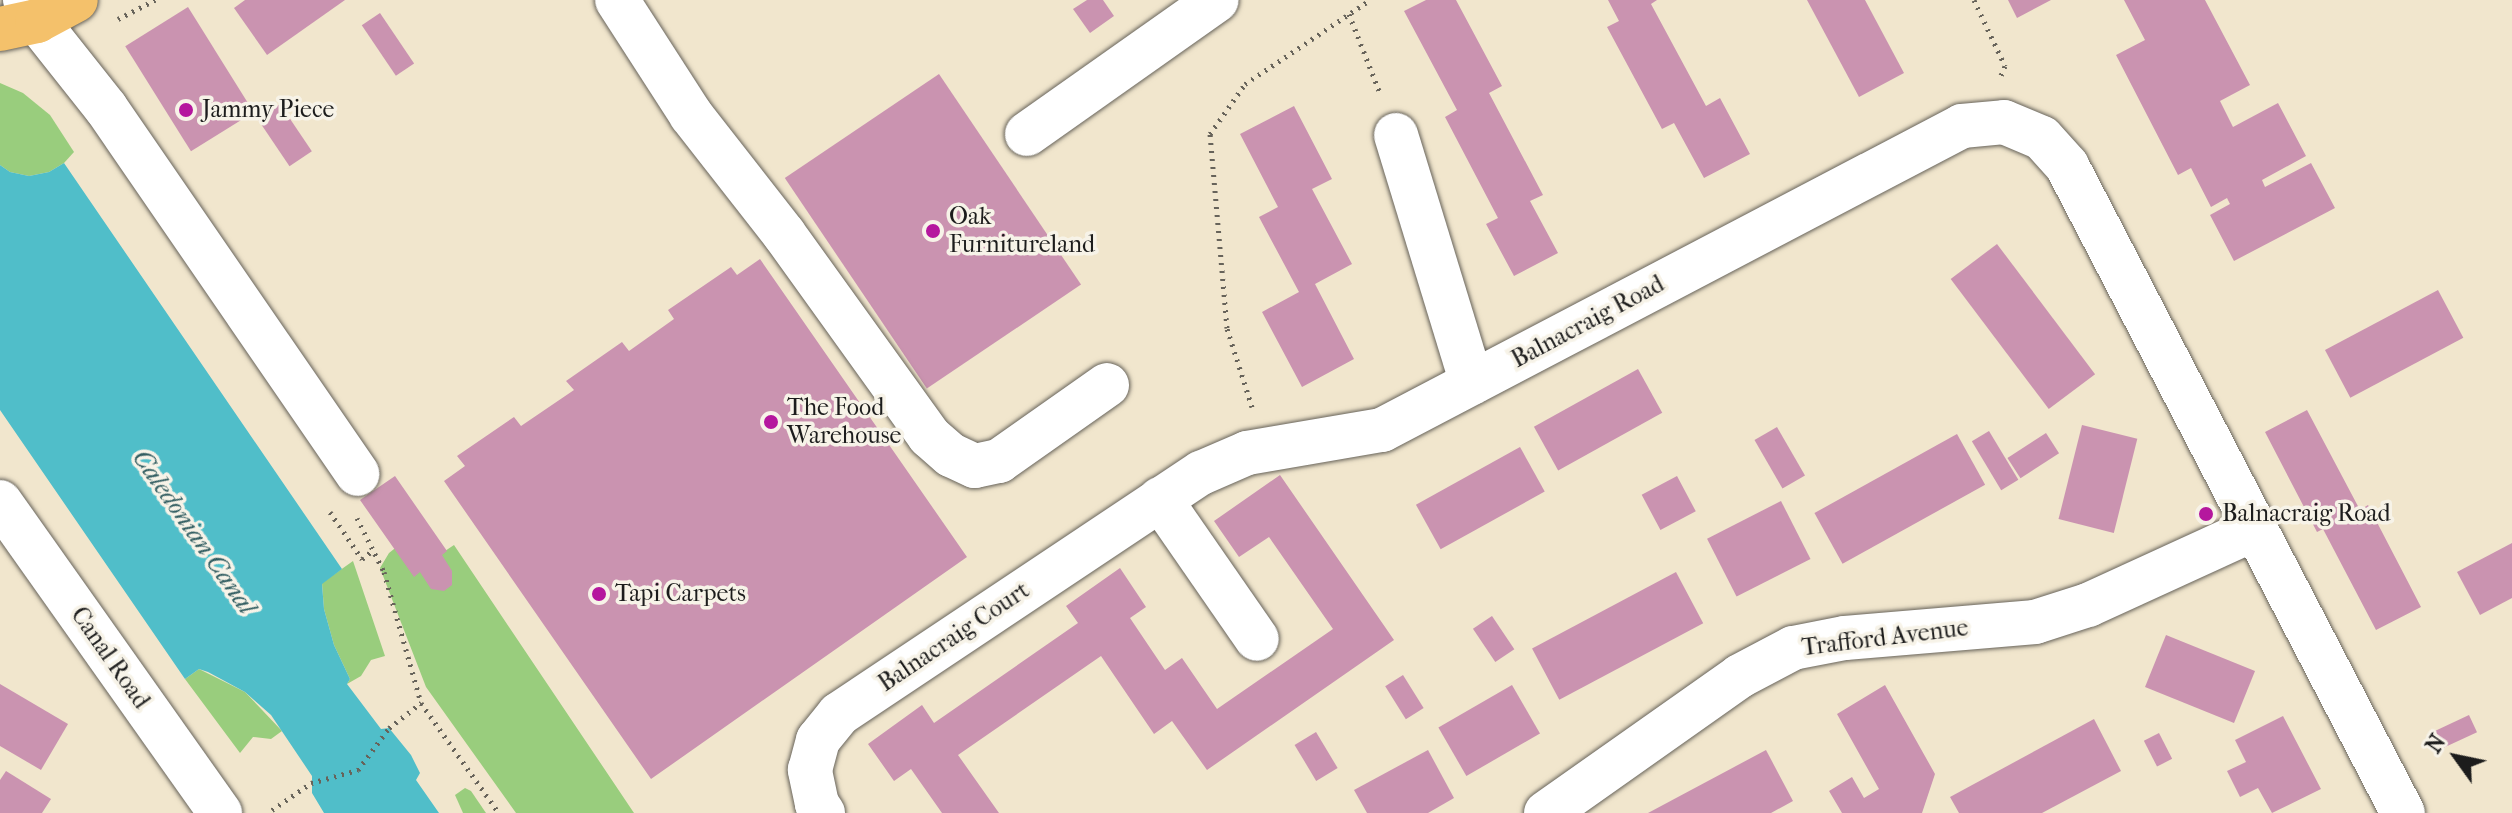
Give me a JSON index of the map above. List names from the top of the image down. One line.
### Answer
{"streets":{"street":["Balnacraig Road","Balnacraig Court","Trafford Avenue","Canal Road"]},"crossings":[["Balnacraig Road","Balnacraig Court"],["Balnacraig Road","Trafford Avenue"]],"water":["Caledonian Canal"],"places":["Jammy Piece","Oak Furnitureland","The Food Warehouse","Balnacraig Road","Tapi Carpets"],"north":"top left"}
